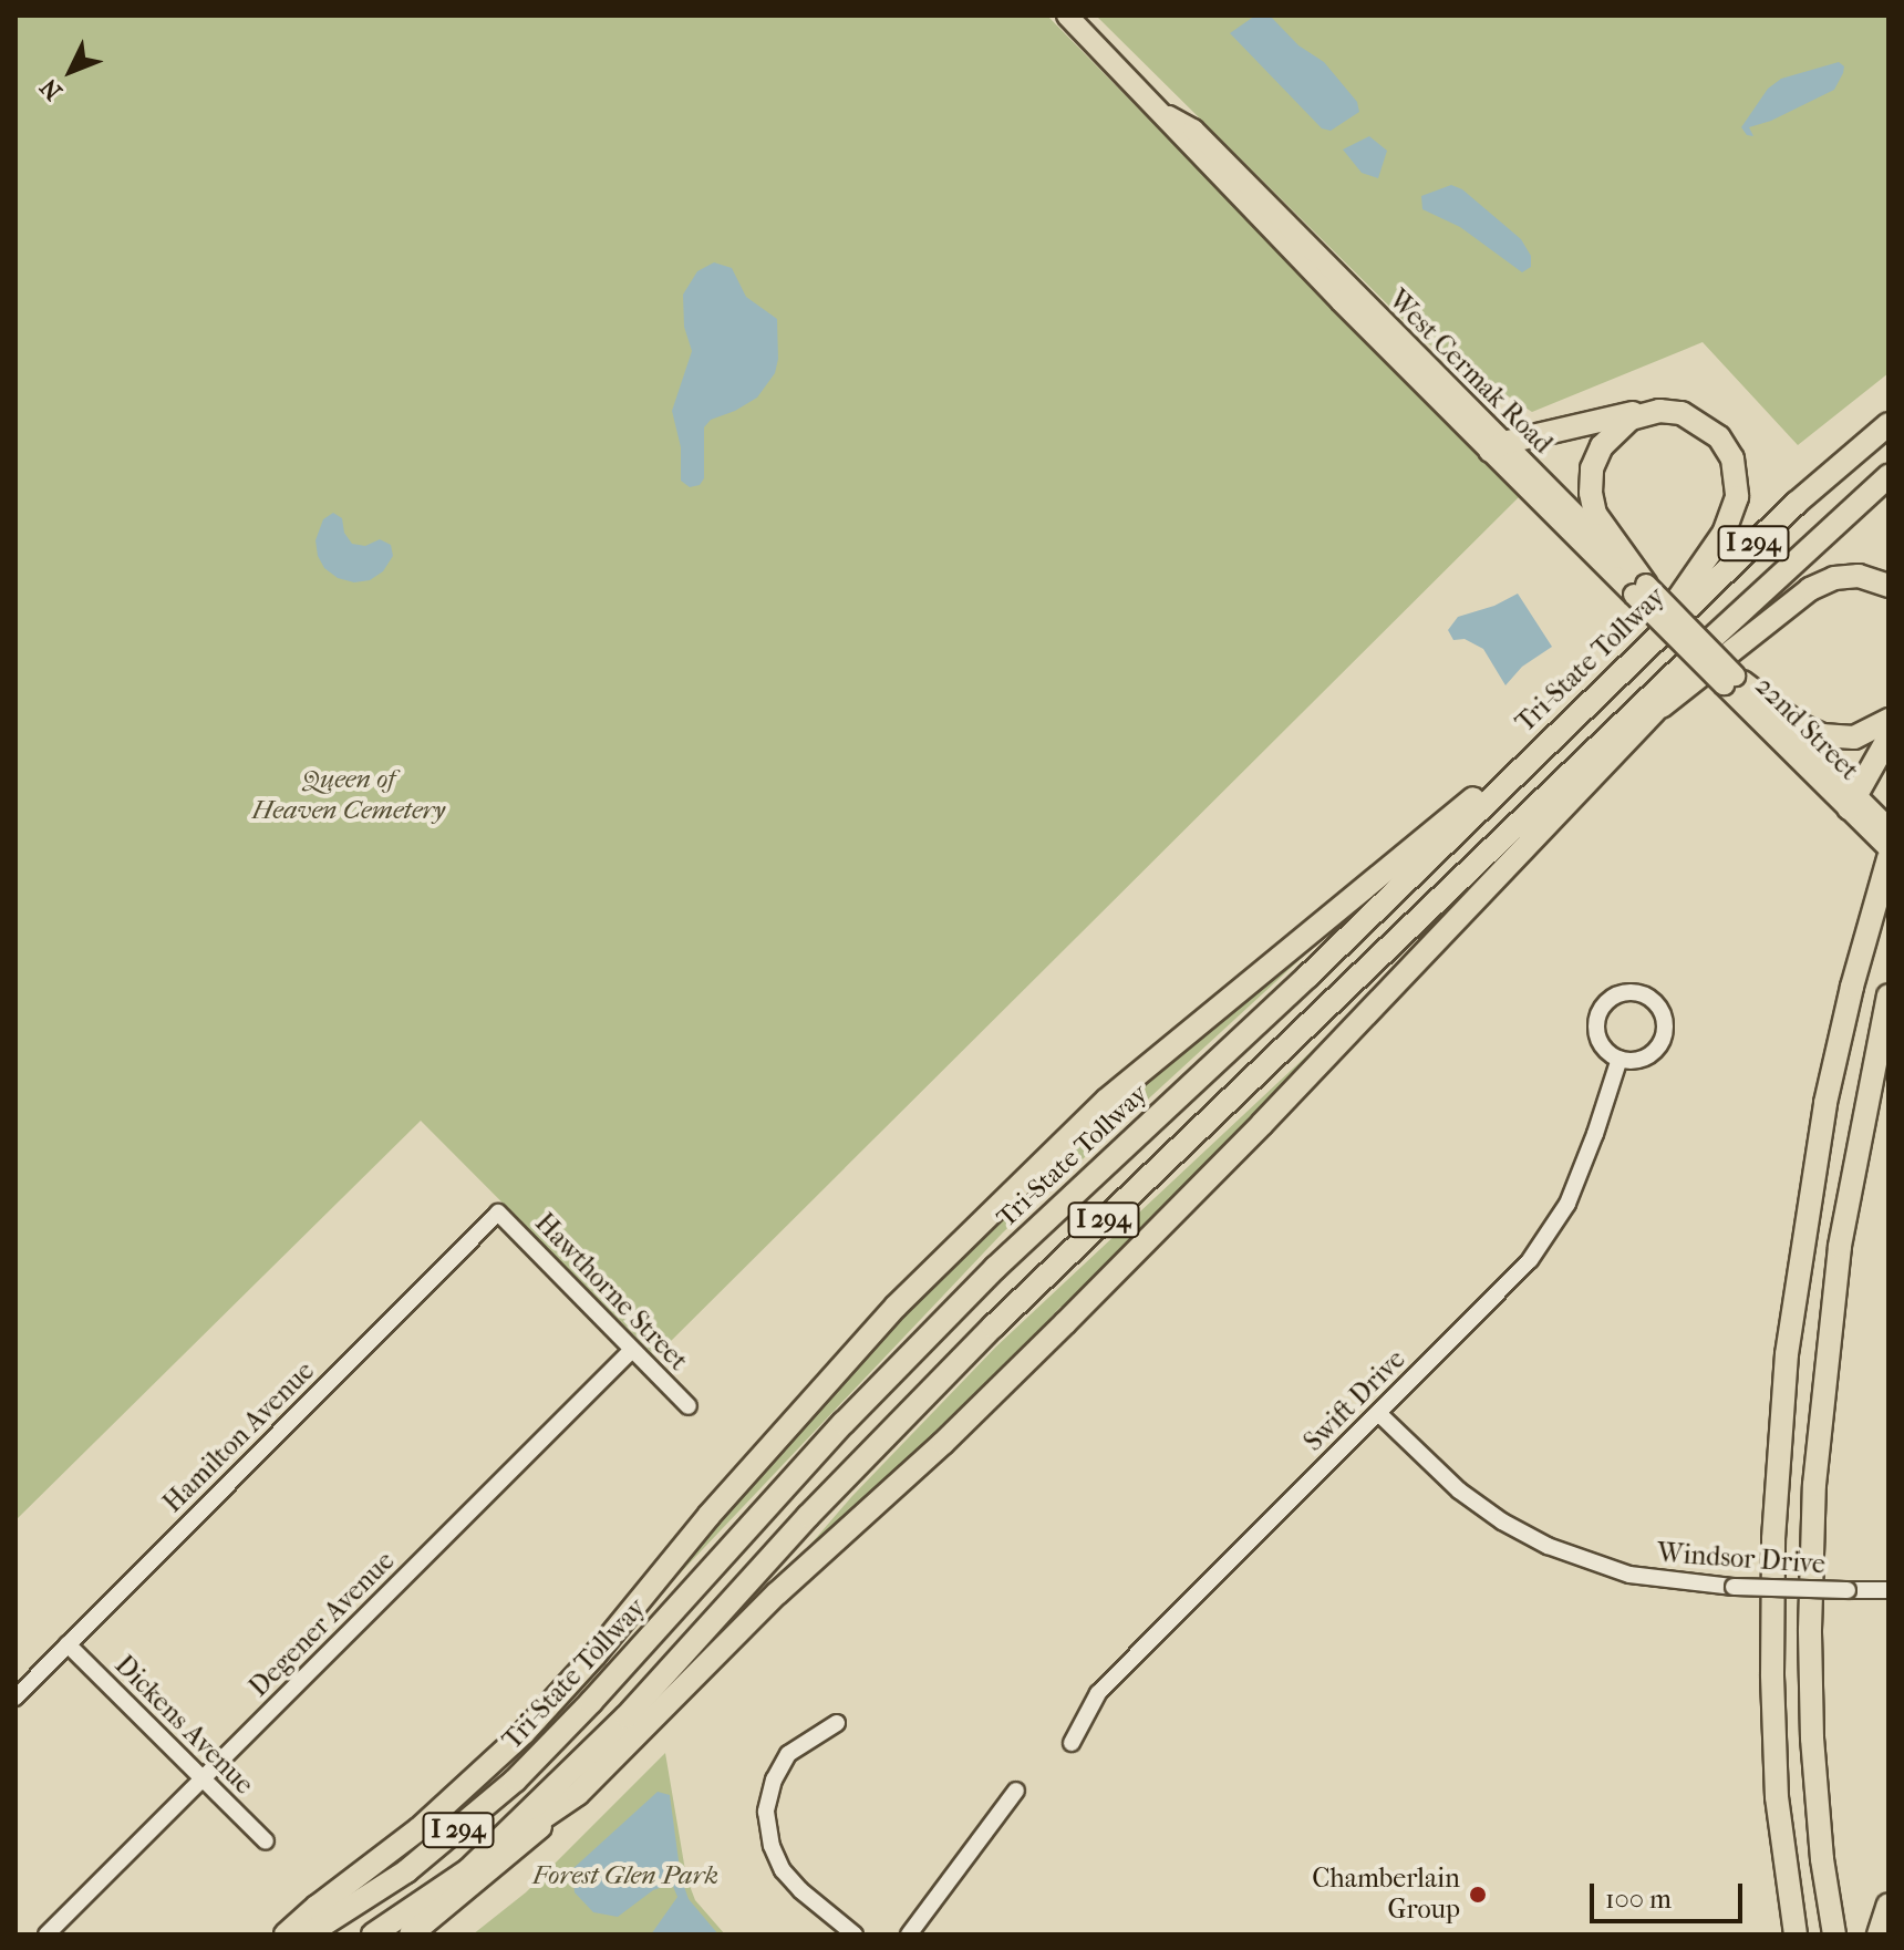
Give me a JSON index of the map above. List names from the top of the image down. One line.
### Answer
{"streets":{"highway":["I 294","Tri-State Tollway"],"main road":["West Cermak Road","22nd Street"],"street":["Hawthorne Street","Swift Drive","Hamilton Avenue","Windsor Drive","Degener Avenue","Dickens Avenue"]},"crossings":[["West Cermak Road","22nd Street"],["Hawthorne Street","Hamilton Avenue"],["Hawthorne Street","Degener Avenue"],["Swift Drive","Windsor Drive"],["Hamilton Avenue","Dickens Avenue"],["Degener Avenue","Dickens Avenue"]],"parks":["Queen of Heaven Cemetery","Forest Glen Park"],"places":["Chamberlain Group"],"scale_bar":"100 m","north":"bottom left"}
